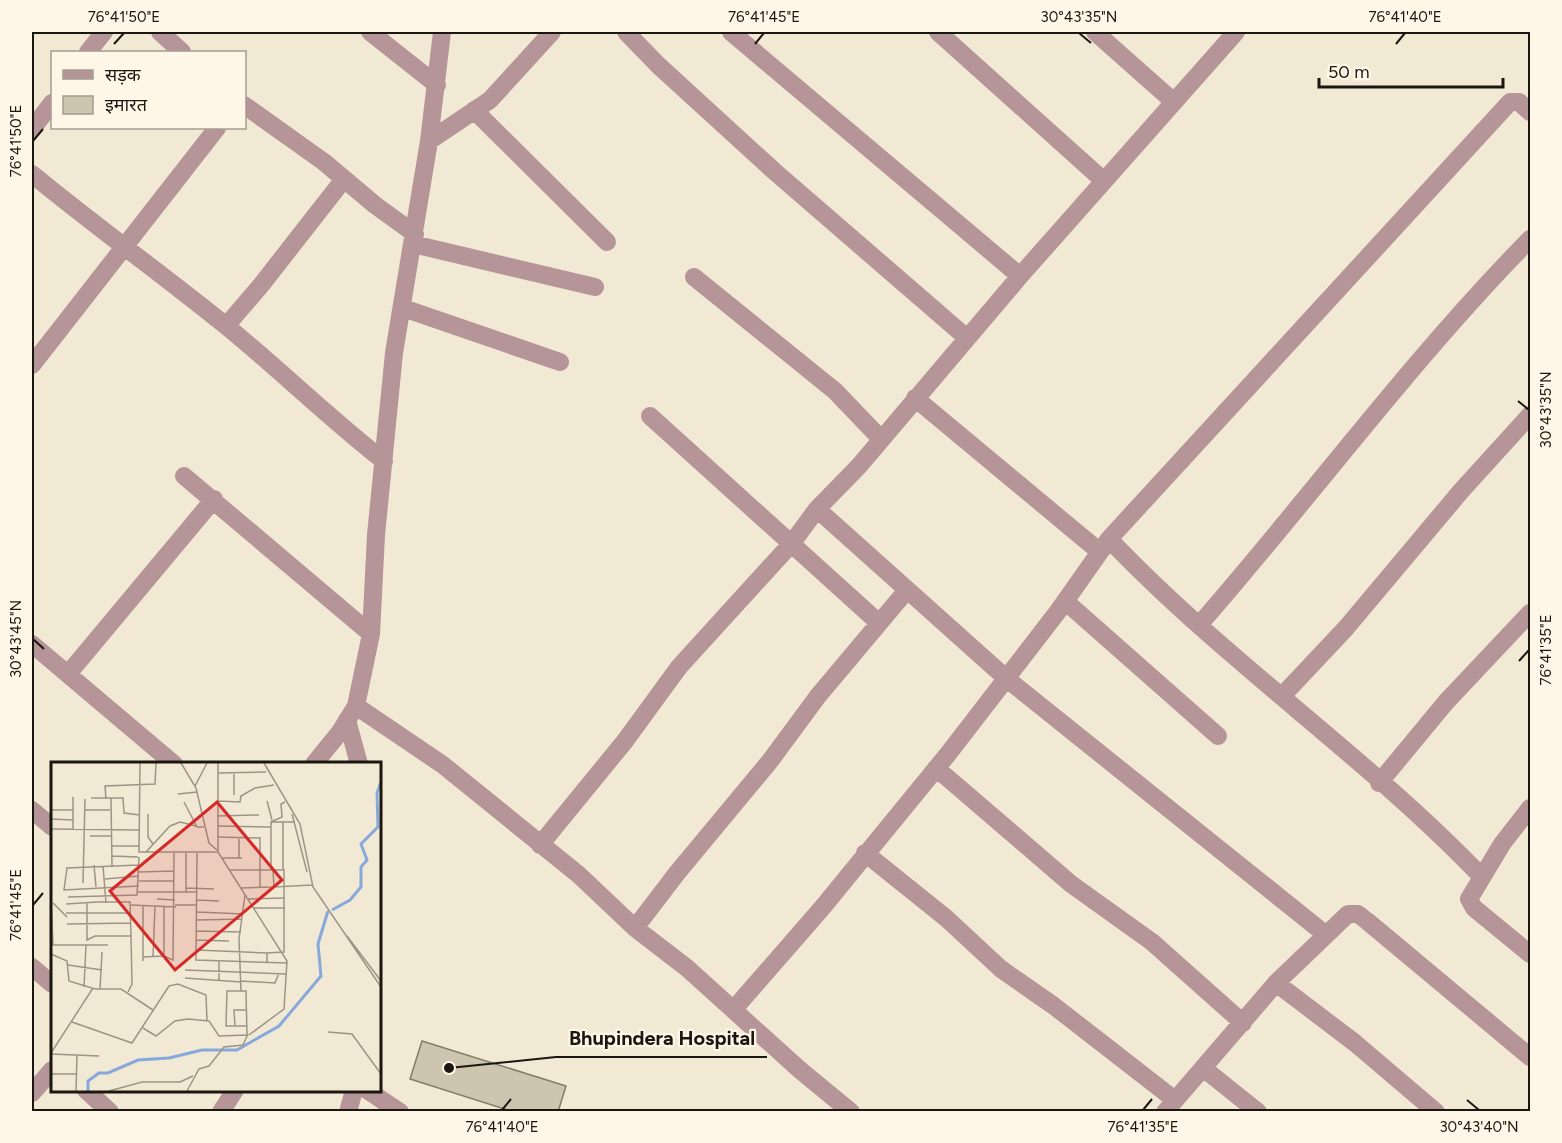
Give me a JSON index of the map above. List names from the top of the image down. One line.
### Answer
{"places":["Bhupindera Hospital"],"legend":["सड़क","इमारत"],"scale_bar":"50 m","coordinates":["76°41'50\"E","76°41'45\"E","30°43'35\"N","76°41'40\"E","30°43'45\"N","76°41'35\"E","30°43'40\"N"]}
